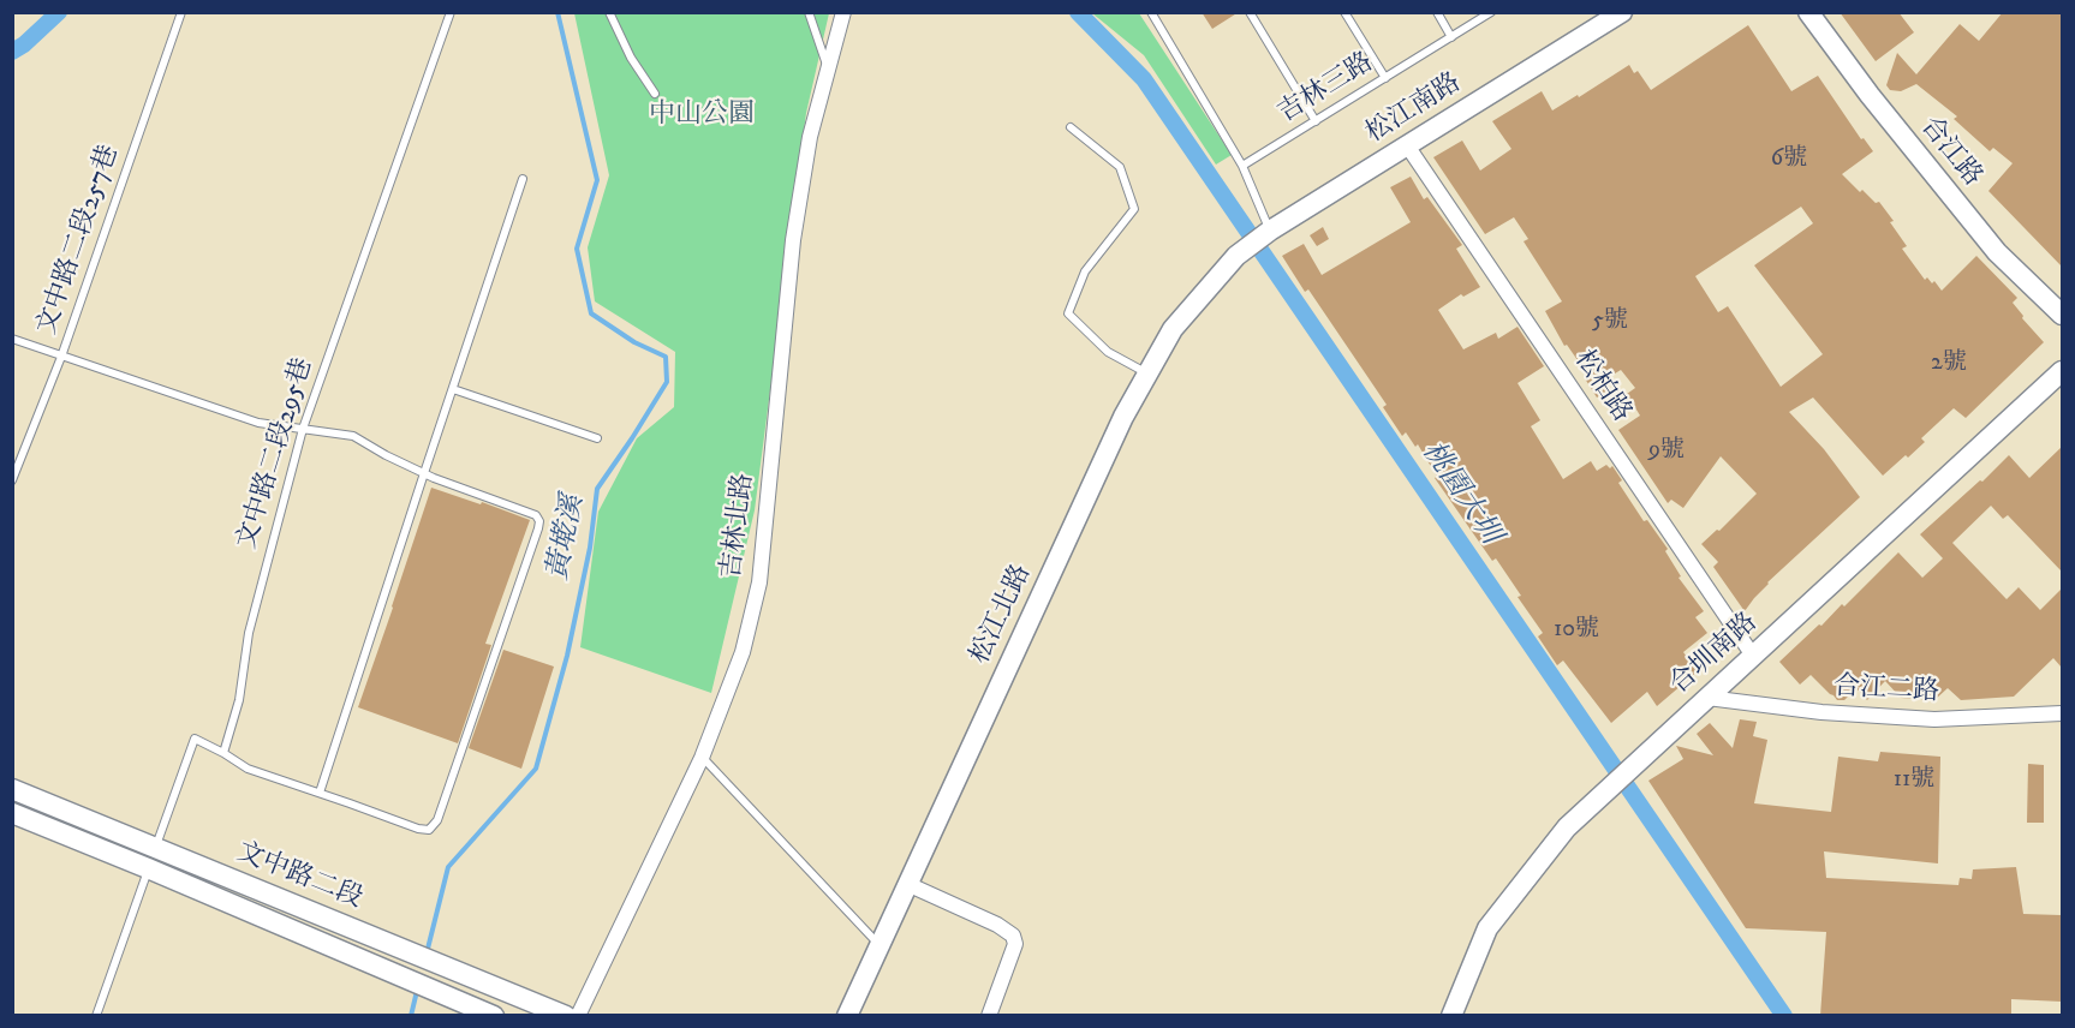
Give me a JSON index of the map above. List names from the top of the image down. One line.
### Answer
{"streets":{"street":["松江南路","合江路","松柏路","吉林北路","松江北路","合圳南路","合江二路","文中路二段"],"lane":["吉林三路","文中路二段257巷","文中路二段295巷"]},"crossings":[["松江南路","松柏路"],["松江南路","松江北路"],["松柏路","合圳南路"],["合圳南路","合江二路"]],"water":["桃園大圳","黃墘溪"],"parks":["中山公園"],"house_numbers":["6號","5號","2號","9號","10號","11號"]}
